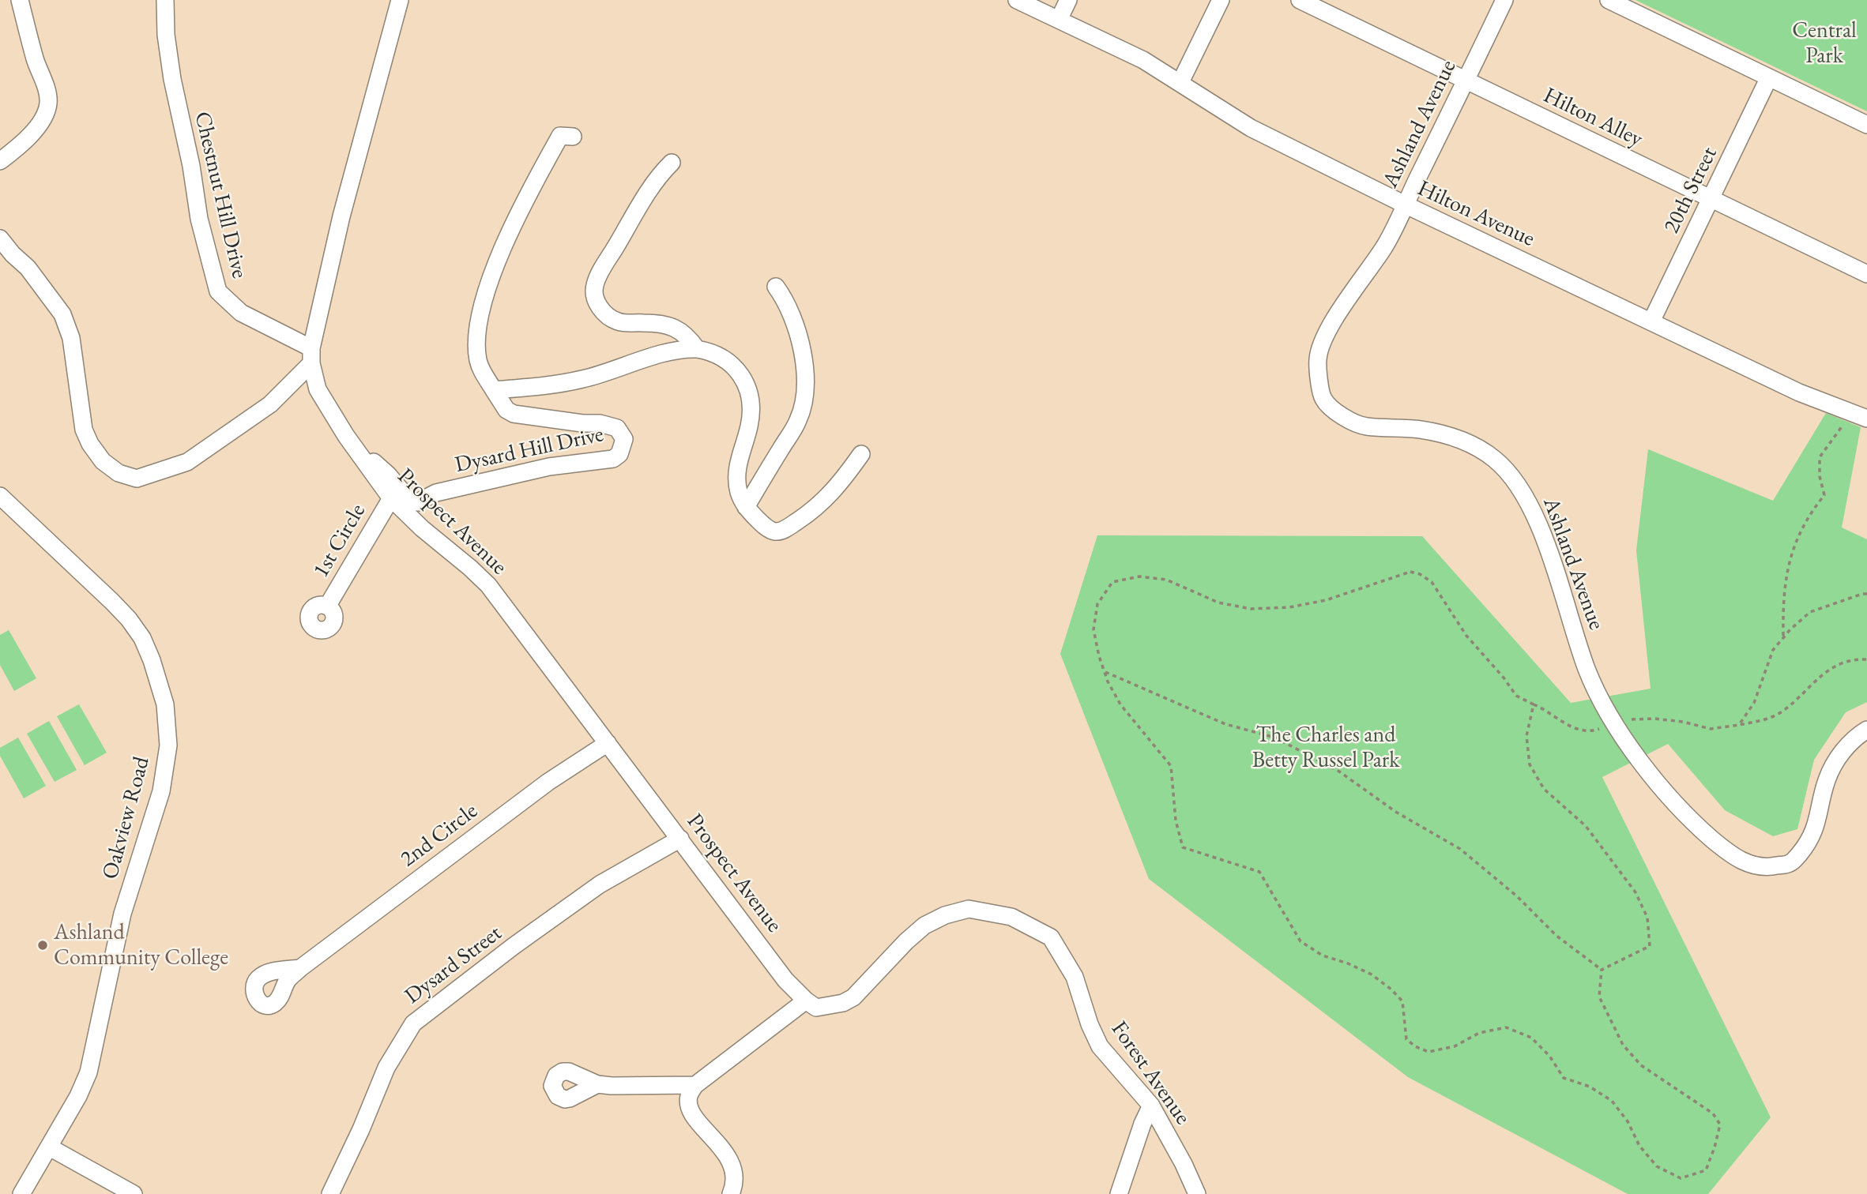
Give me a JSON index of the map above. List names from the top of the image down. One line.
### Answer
{"streets":{"street":["Hilton Alley","Ashland Avenue","20th Street","Chestnut Hill Drive","Hilton Avenue","Dysard Hill Drive","Prospect Avenue","1st Circle","Oakview Road","2nd Circle","Dysard Street","Forest Avenue"]},"crossings":[["Hilton Alley","Ashland Avenue"],["Hilton Alley","20th Street"],["Ashland Avenue","Hilton Avenue"],["20th Street","Hilton Avenue"],["Chestnut Hill Drive","Prospect Avenue"],["Dysard Hill Drive","Prospect Avenue"],["Prospect Avenue","1st Circle"],["Prospect Avenue","2nd Circle"],["Prospect Avenue","Dysard Street"],["Prospect Avenue","Forest Avenue"]],"parks":["Central Park","The Charles and Betty Russel Park"],"places":["Ashland Community College"]}
